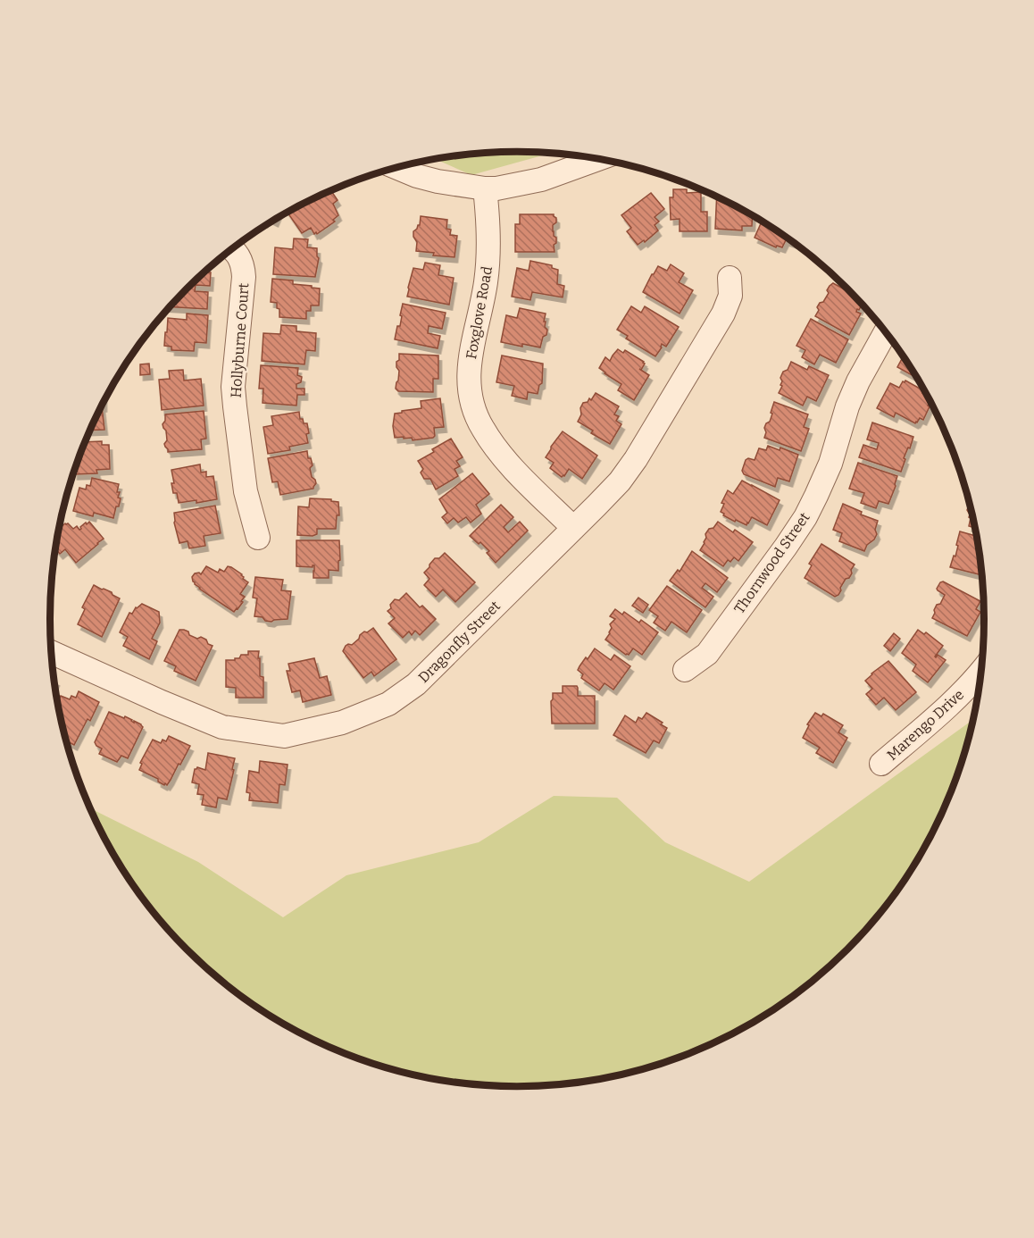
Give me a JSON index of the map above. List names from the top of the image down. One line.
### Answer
{"streets":{"street":["Foxglove Road","Hollyburne Court","Thornwood Street","Dragonfly Street","Marengo Drive"]},"crossings":[["Foxglove Road","Dragonfly Street"]]}
